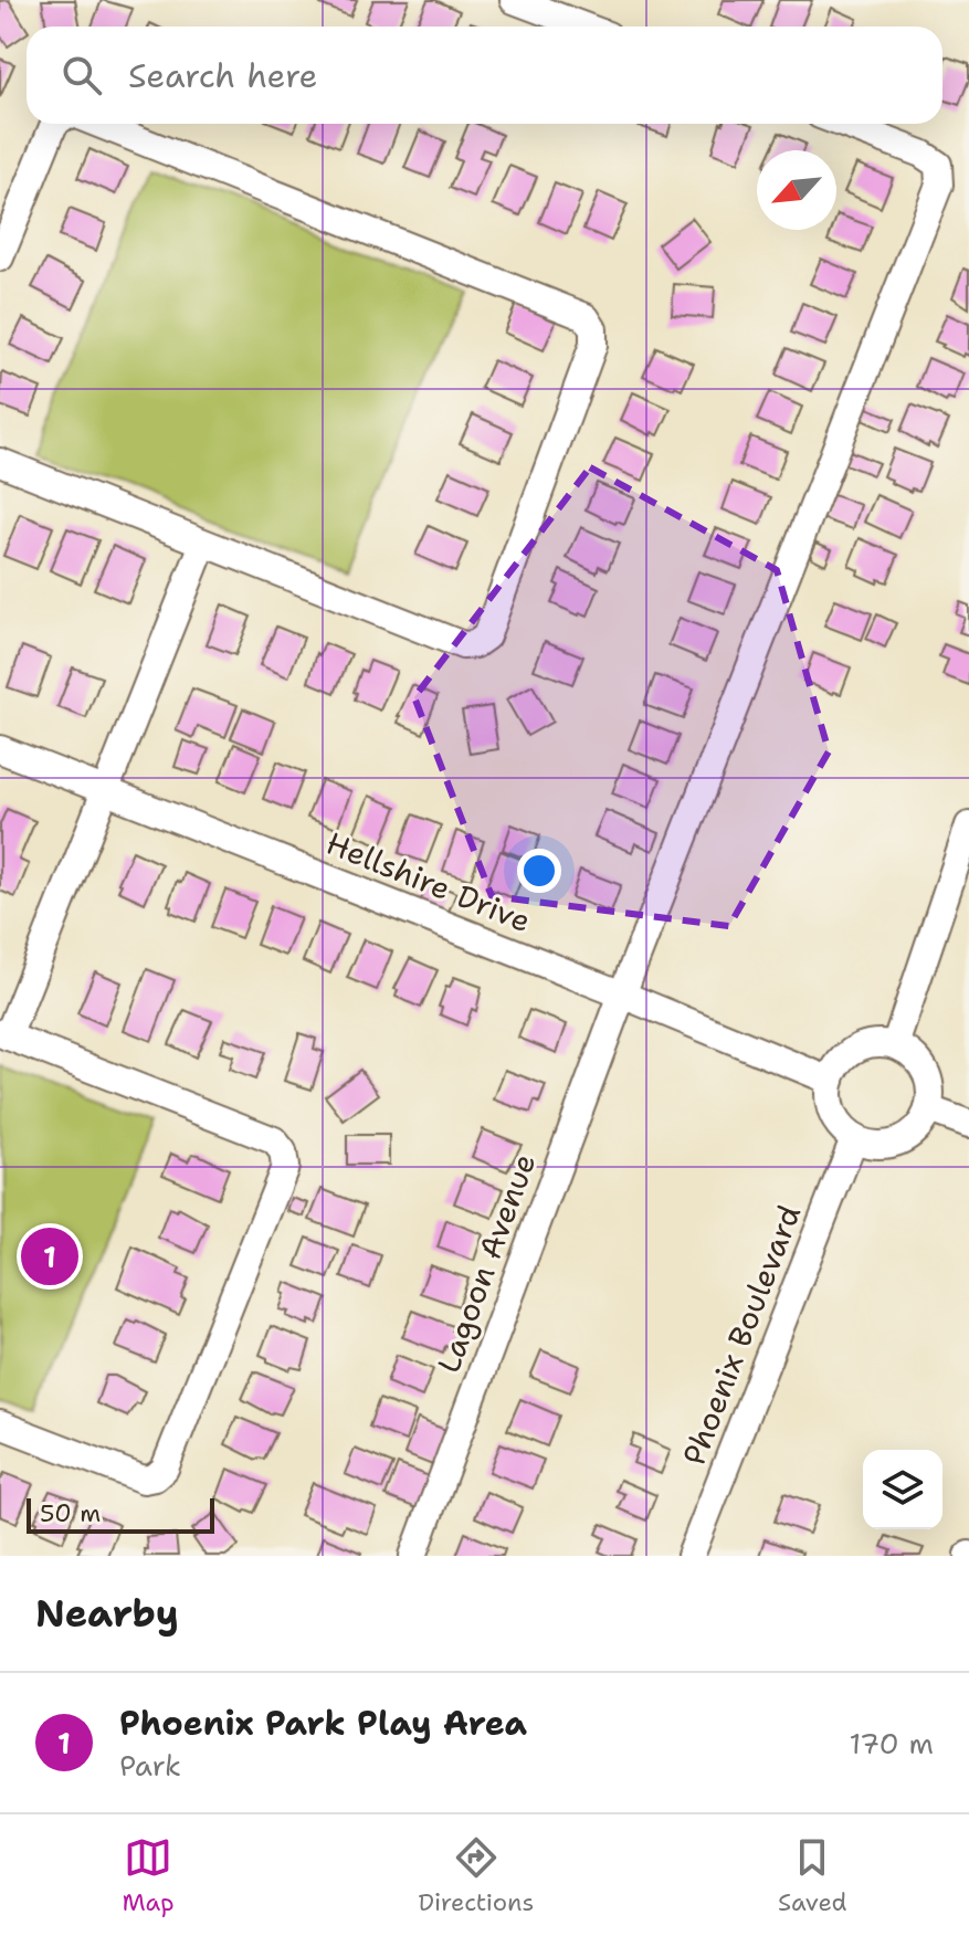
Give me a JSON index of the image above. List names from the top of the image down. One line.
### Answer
{"streets":{"street":["Hellshire Drive","Lagoon Avenue","Phoenix Boulevard"]},"crossings":[["Hellshire Drive","Lagoon Avenue"],["Hellshire Drive","Phoenix Boulevard"]],"scale_bar":"50 m","north":"bottom left","page":{"search":"Search here","pins":"1","scale":"50 m","heading":"Nearby","list":[{"mark":"1","name":"Phoenix Park Play Area","note":"Park","value":"170 m"}],"nav":["Map","Directions","Saved"]}}
